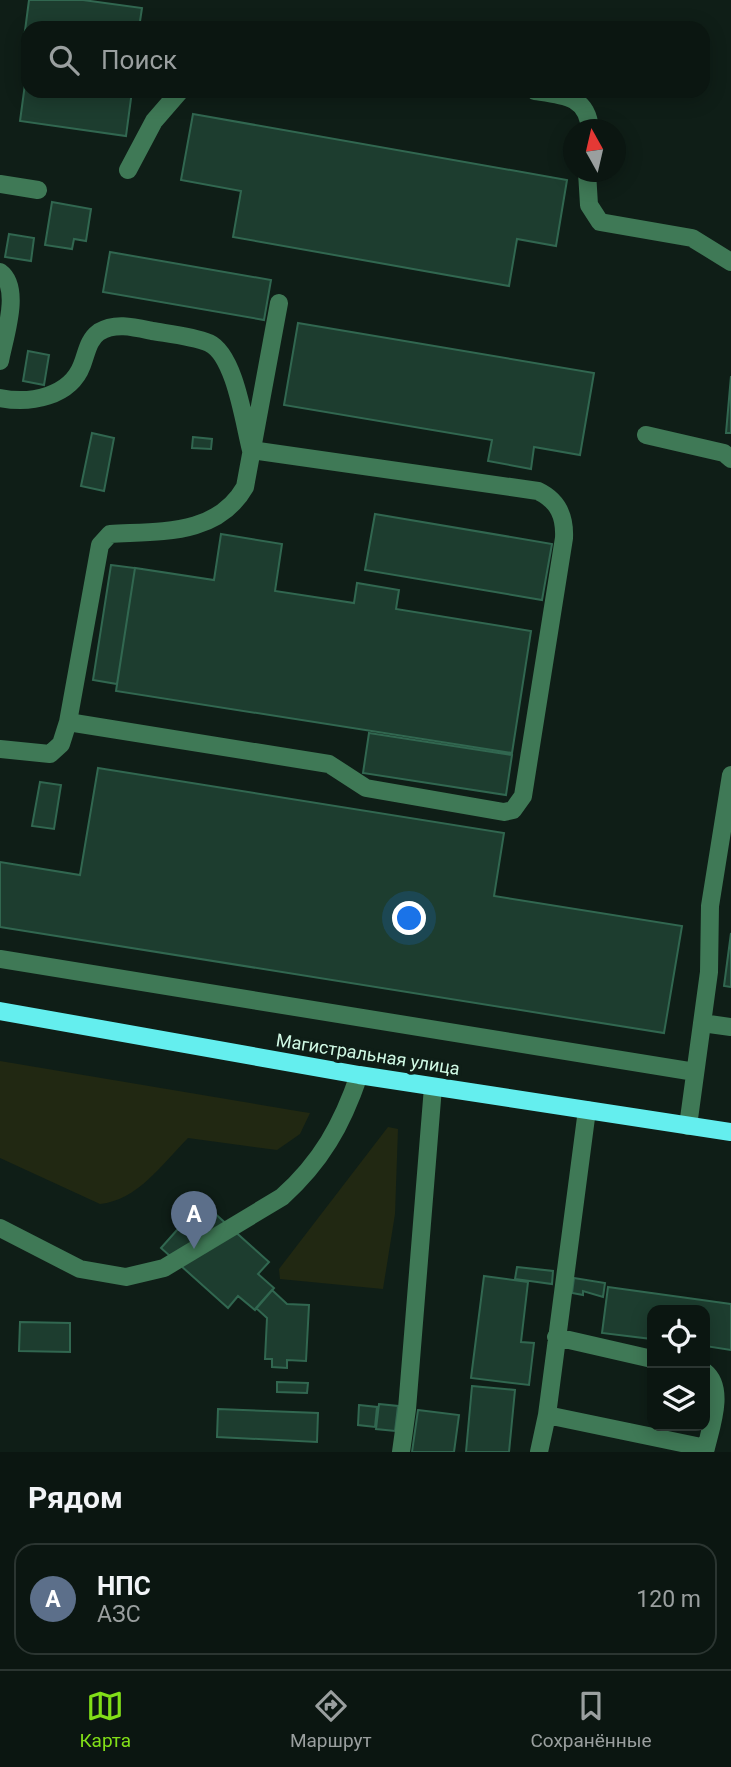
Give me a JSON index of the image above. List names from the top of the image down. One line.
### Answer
{"streets":{"main road":["Магистральная улица"]},"north":"top","page":{"search":"Поиск","pins":"A","heading":"Рядом","list":[{"mark":"A","name":"НПС","note":"АЗС","value":"120 m"}],"nav":["Карта","Маршрут","Сохранённые"]}}
